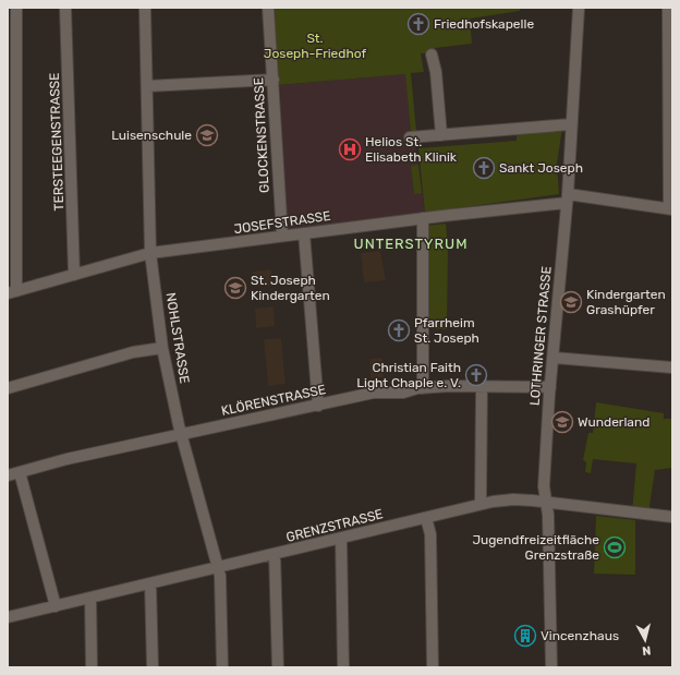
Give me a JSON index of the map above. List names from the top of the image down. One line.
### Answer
{"streets":{"street":["GLOCKENSTRASSE","TERSTEEGENSTRASSE","JOSEFSTRASSE","LOTHRINGER STRASSE","NOHLSTRASSE","KLÖRENSTRASSE","GRENZSTRASSE"]},"crossings":[["GLOCKENSTRASSE","JOSEFSTRASSE"],["TERSTEEGENSTRASSE","JOSEFSTRASSE"],["JOSEFSTRASSE","LOTHRINGER STRASSE"],["JOSEFSTRASSE","NOHLSTRASSE"],["LOTHRINGER STRASSE","KLÖRENSTRASSE"],["LOTHRINGER STRASSE","GRENZSTRASSE"],["NOHLSTRASSE","KLÖRENSTRASSE"],["NOHLSTRASSE","GRENZSTRASSE"]],"districts":["UNTERSTYRUM"],"parks":["St. Joseph-Friedhof"],"places":{"church":["Friedhofskapelle","Sankt Joseph","Pfarrheim St. Joseph","Christian Faith Light Chaple e. V."],"school or university":["Luisenschule","St. Joseph Kindergarten","Kindergarten Grashüpfer","Wunderland"],"hospital":["Helios St. Elisabeth Klinik"],"sports":["Jugendfreizeitfläche Grenzstraße"],"building":["Vincenzhaus"]},"north":"bottom"}
